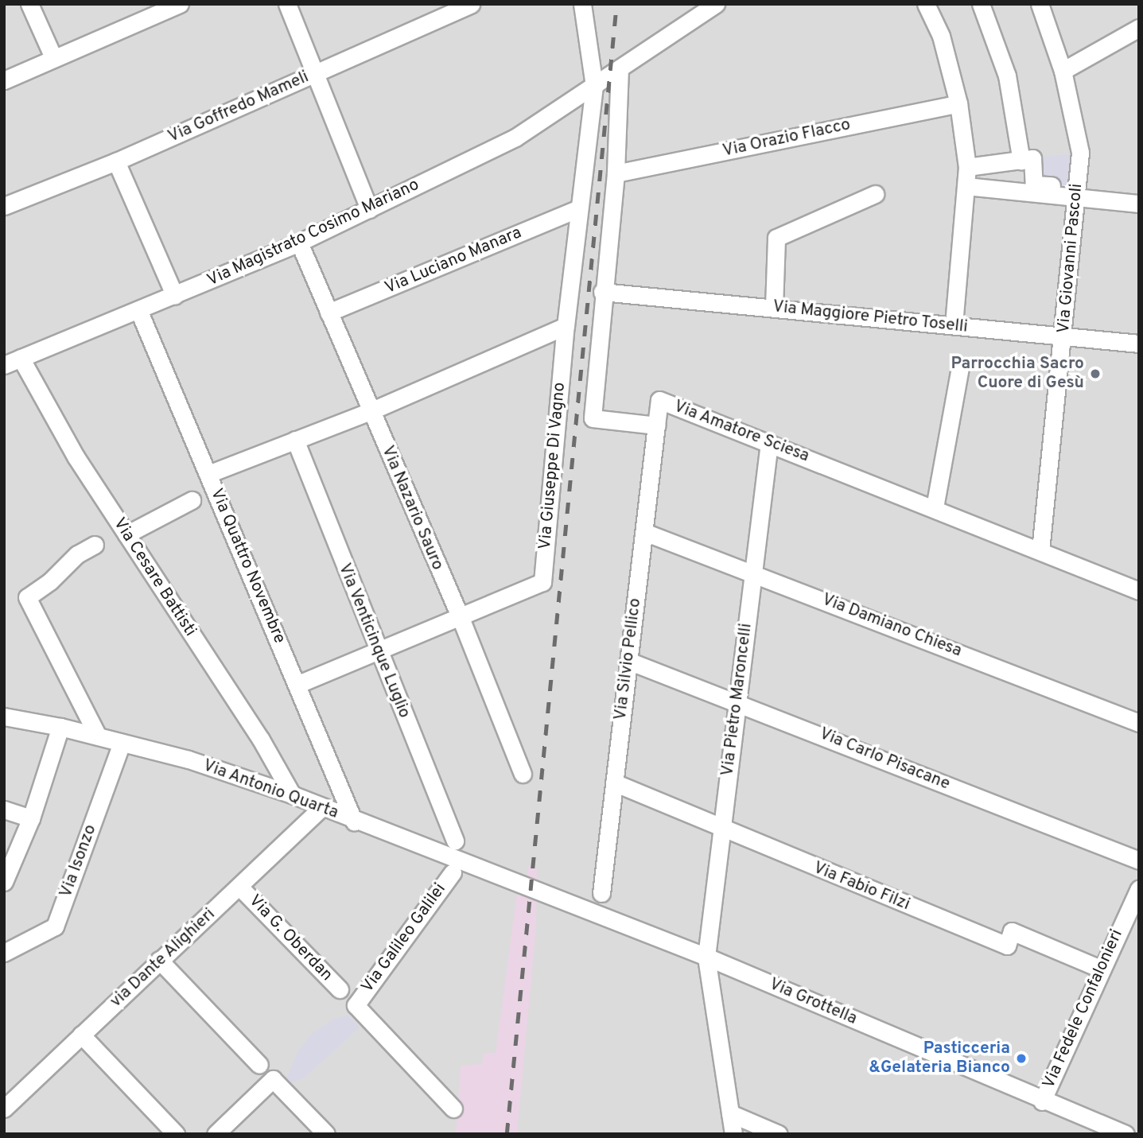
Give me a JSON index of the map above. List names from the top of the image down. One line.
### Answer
{"streets":{"street":["Via Goffredo Mameli","Via Orazio Flacco","Via Magistrato Cosimo Mariano","Via Giovanni Pascoli","Via Luciano Manara","Via Maggiore Pietro Toselli","Via Amatore Sciesa","Via Giuseppe Di Vagno","Via Nazario Sauro","Via Quattro Novembre","Via Cesare Battisti","Via Damiano Chiesa","Via Venticinque Luglio","Via Silvio Pellico","Via Pietro Maroncelli","Via Carlo Pisacane","Via Antonio Quarta","Via Isonzo","Via Fabio Filzi","Via G. Oberdan","Via Galileo Galilei","via Dante Alighieri","Via Grottella","Via Fedele Confalonieri"]},"crossings":[["Via Orazio Flacco","Via Amatore Sciesa"],["Via Magistrato Cosimo Mariano","Via Amatore Sciesa"],["Via Magistrato Cosimo Mariano","Via Giuseppe Di Vagno"],["Via Magistrato Cosimo Mariano","Via Nazario Sauro"],["Via Magistrato Cosimo Mariano","Via Quattro Novembre"],["Via Magistrato Cosimo Mariano","Via Cesare Battisti"],["Via Giovanni Pascoli","Via Maggiore Pietro Toselli"],["Via Giovanni Pascoli","Via Amatore Sciesa"],["Via Luciano Manara","Via Giuseppe Di Vagno"],["Via Luciano Manara","Via Nazario Sauro"],["Via Maggiore Pietro Toselli","Via Amatore Sciesa"],["Via Amatore Sciesa","Via Silvio Pellico"],["Via Amatore Sciesa","Via Pietro Maroncelli"],["Via Giuseppe Di Vagno","Via Nazario Sauro"],["Via Giuseppe Di Vagno","Via Quattro Novembre"],["Via Giuseppe Di Vagno","Via Venticinque Luglio"],["Via Quattro Novembre","Via Antonio Quarta"],["Via Cesare Battisti","Via Antonio Quarta"],["Via Damiano Chiesa","Via Silvio Pellico"],["Via Damiano Chiesa","Via Pietro Maroncelli"],["Via Silvio Pellico","Via Carlo Pisacane"],["Via Silvio Pellico","Via Fabio Filzi"],["Via Pietro Maroncelli","Via Carlo Pisacane"],["Via Pietro Maroncelli","Via Fabio Filzi"],["Via Pietro Maroncelli","Via Grottella"],["Via Antonio Quarta","Via Isonzo"],["Via Antonio Quarta","via Dante Alighieri"],["Via Antonio Quarta","Via Grottella"],["Via Fabio Filzi","Via Fedele Confalonieri"],["Via G. Oberdan","via Dante Alighieri"],["Via Grottella","Via Fedele Confalonieri"]],"places":["Parrocchia Sacro Cuore di Gesù","Pasticceria &Gelateria Bianco"]}
